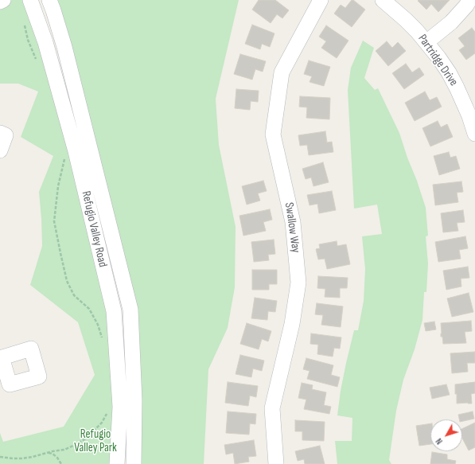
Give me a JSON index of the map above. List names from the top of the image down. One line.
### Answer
{"streets":{"street":["Partridge Drive","Swallow Way","Refugio Valley Road"]},"parks":["Refugio Valley Park"],"north":"bottom left"}
